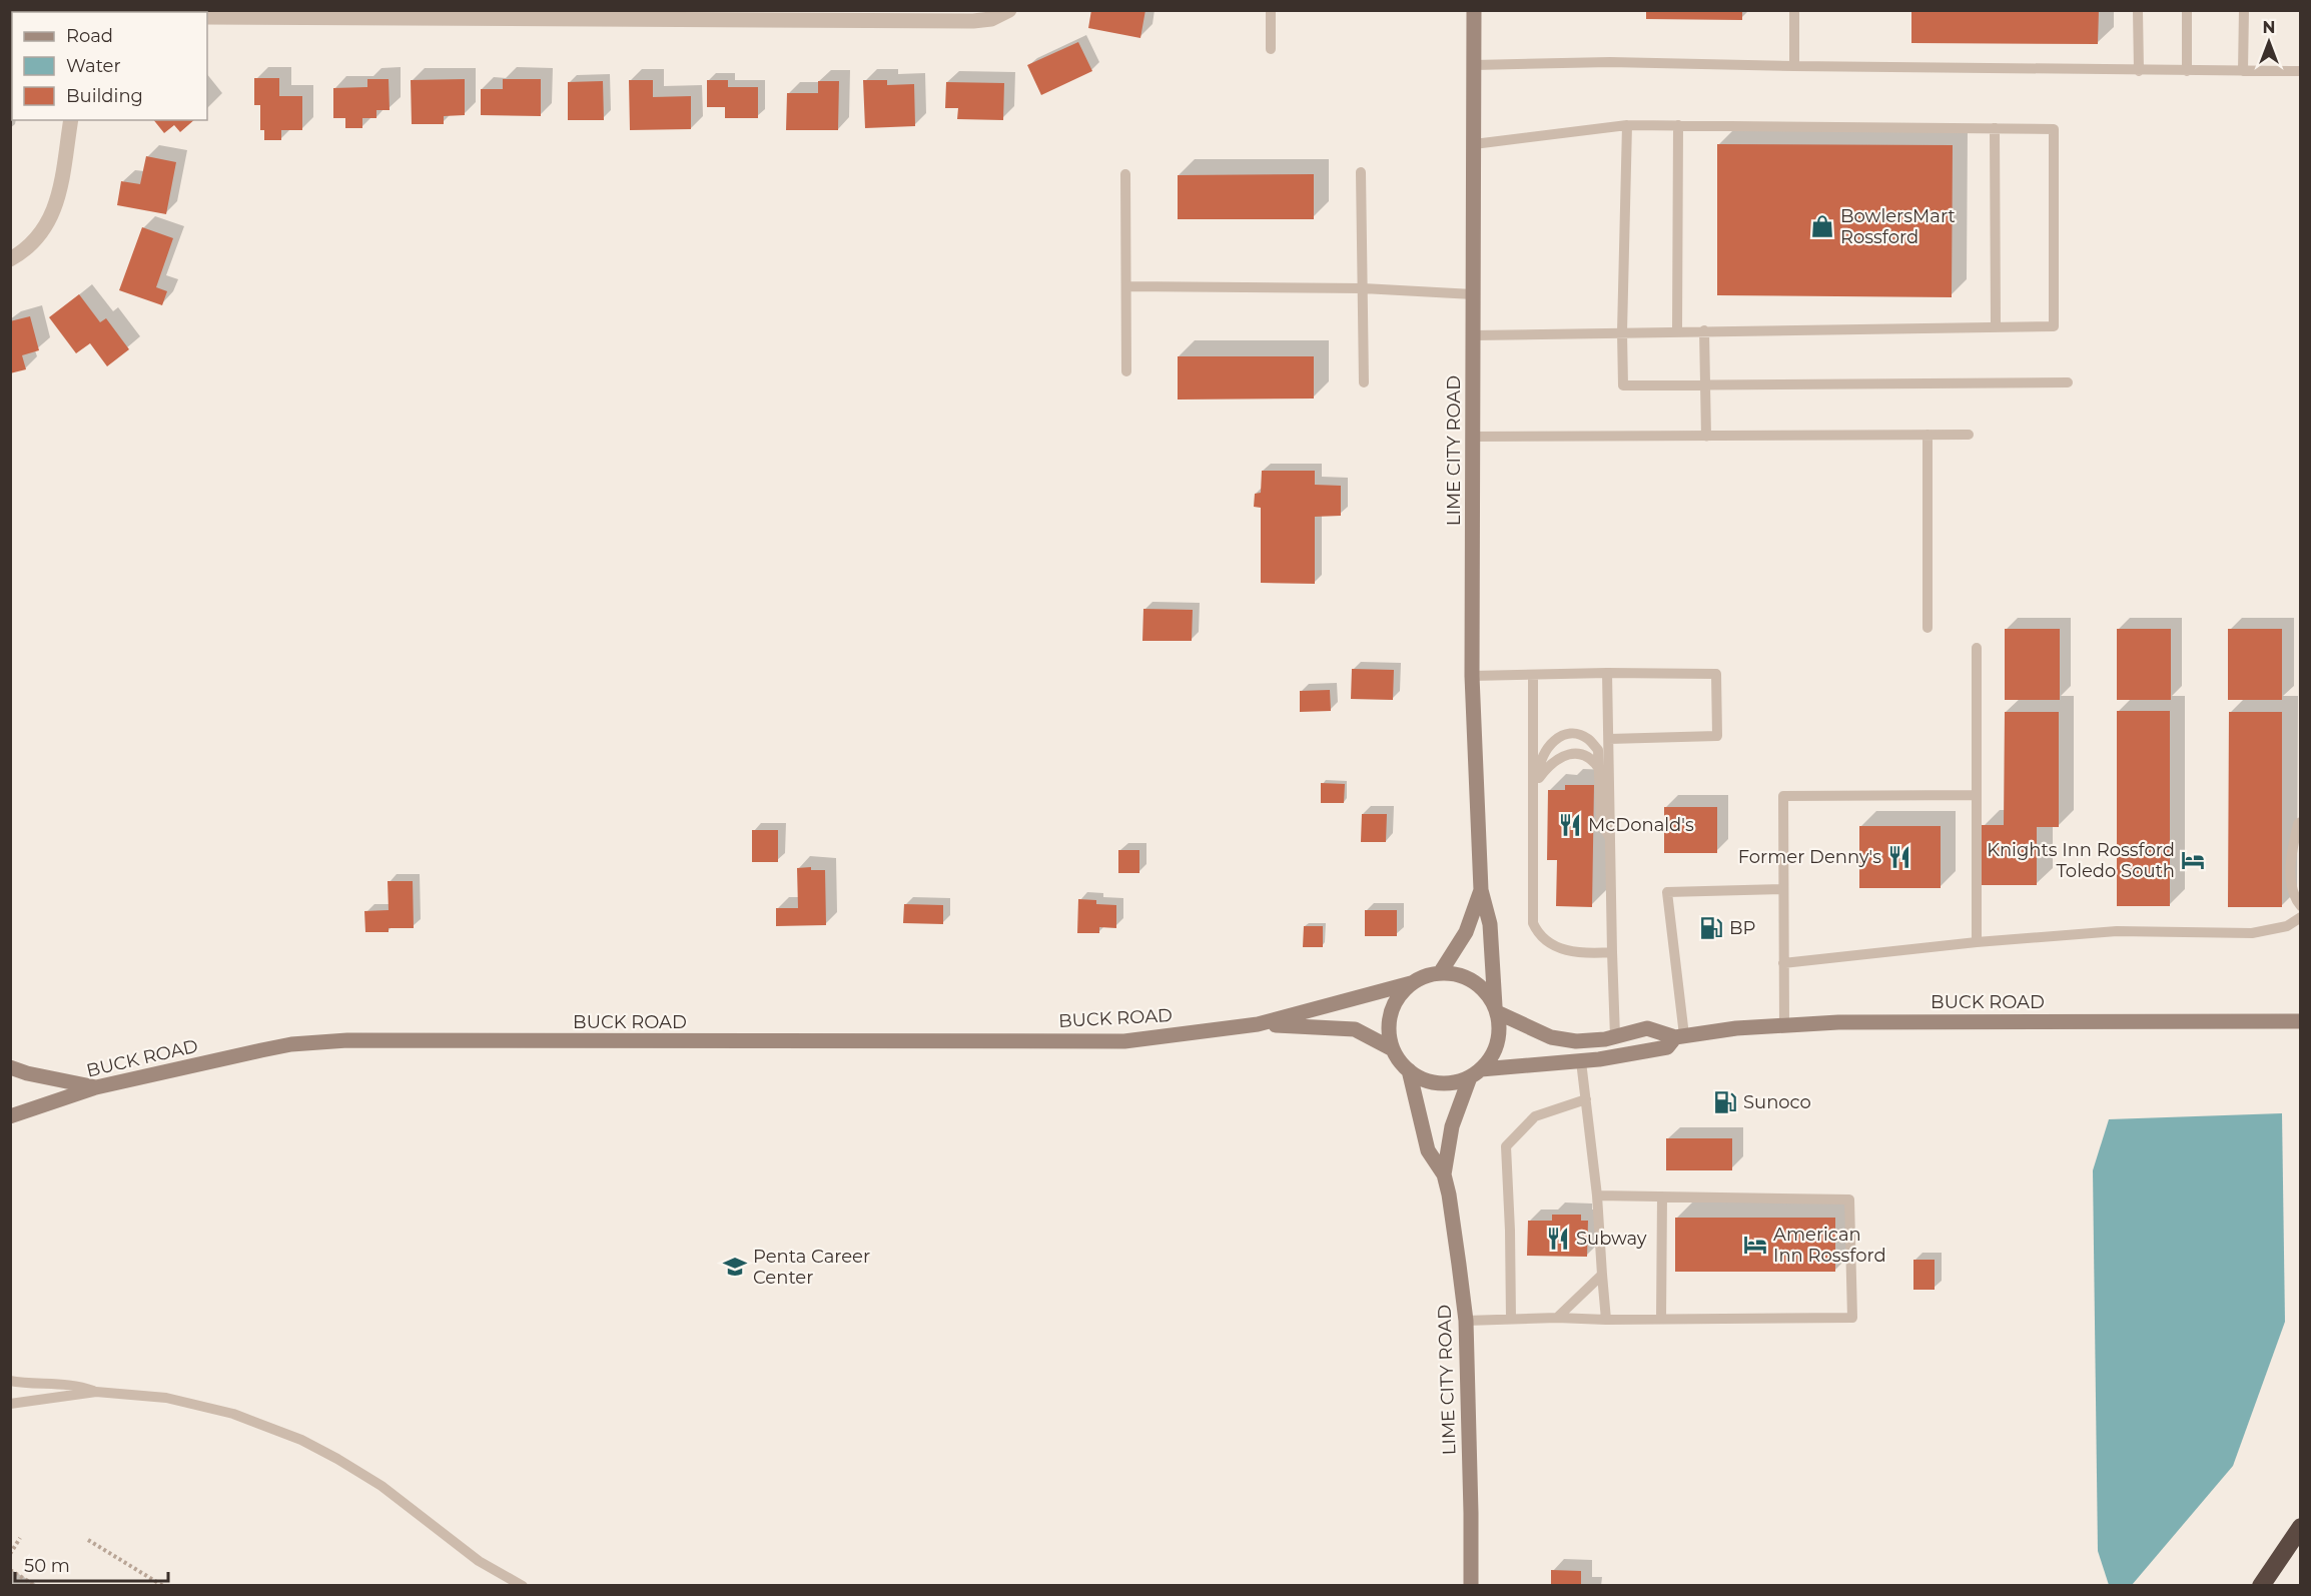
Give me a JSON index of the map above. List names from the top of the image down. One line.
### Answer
{"streets":{"street":["LIME CITY ROAD","BUCK ROAD"]},"crossings":[["LIME CITY ROAD","BUCK ROAD"]],"places":{"shop":["BowlersMart Rossford"],"restaurant":["McDonald's","Former Denny's","Subway"],"hotel":["Knights Inn Rossford Toledo South","American Inn Rossford"],"fuel station":["BP","Sunoco"],"school or university":["Penta Career Center"]},"legend":["Road","Water","Building"],"scale_bar":"50 m","north":"top"}
